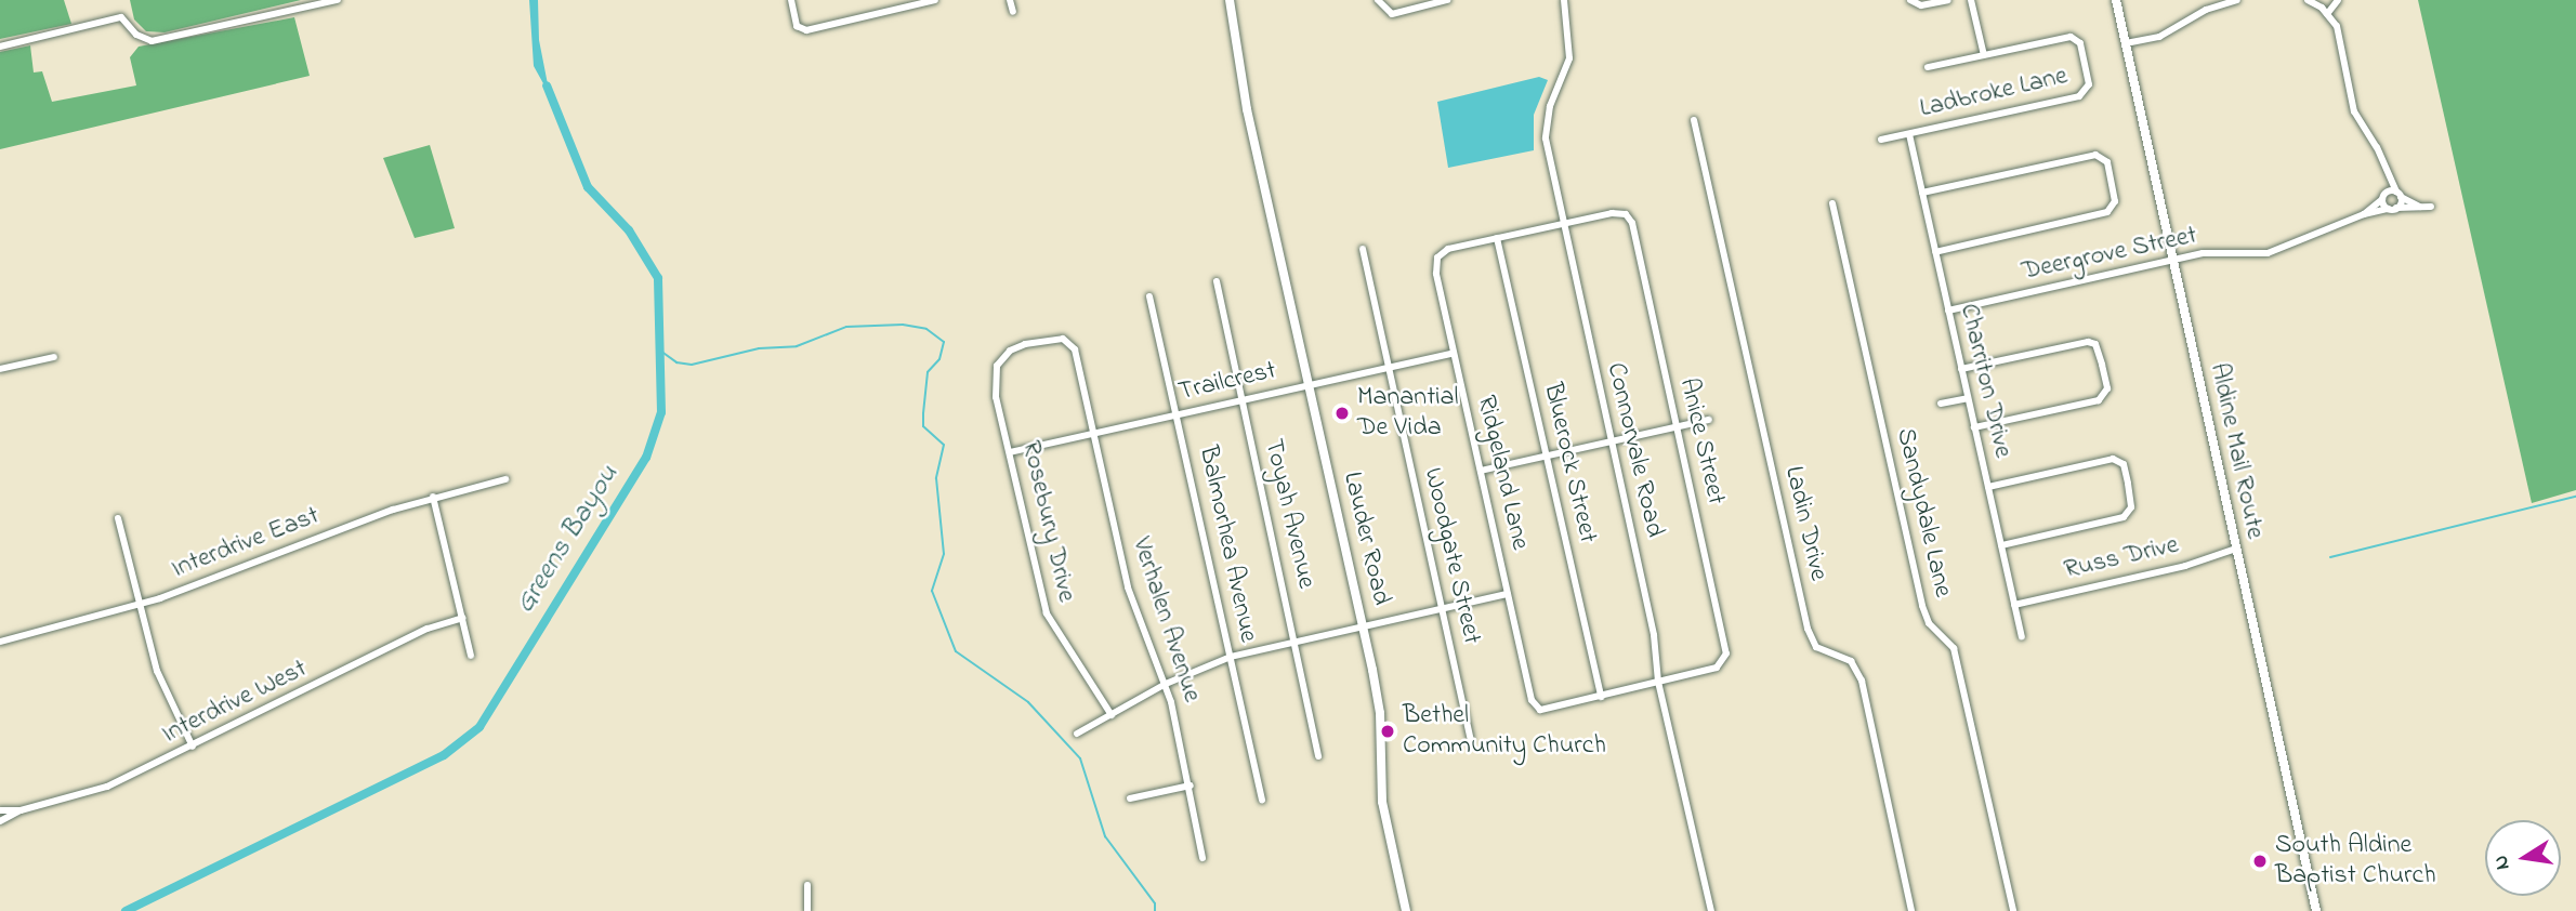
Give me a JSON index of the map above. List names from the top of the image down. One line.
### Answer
{"streets":{"main road":["Aldine Mail Route","Lauder Road"],"street":["Ladbroke Lane","Deergrove Street","Charriton Drive","Trailcrest","Anice Street","Connorvale Road","Bluerock Street","Ridgeland Lane","Sandydale Lane","Toyah Avenue","Rosebury Drive","Ladin Drive","Interdrive East","Balmorhea Avenue","Woodgate Street","Russ Drive","Verhalen Avenue","Interdrive West"]},"crossings":[["Ladbroke Lane","Charriton Drive"],["Deergrove Street","Charriton Drive"],["Deergrove Street","Aldine Mail Route"],["Charriton Drive","Russ Drive"],["Trailcrest","Ridgeland Lane"],["Trailcrest","Toyah Avenue"],["Trailcrest","Rosebury Drive"],["Trailcrest","Lauder Road"],["Trailcrest","Balmorhea Avenue"],["Trailcrest","Woodgate Street"],["Trailcrest","Verhalen Avenue"],["Anice Street","Connorvale Road"],["Aldine Mail Route","Russ Drive"],["Bluerock Street","Ridgeland Lane"],["Rosebury Drive","Verhalen Avenue"]],"water":["Greens Bayou"],"places":["Manantial De Vida","Bethel Community Church","South Aldine Baptist Church"],"north":"left"}
